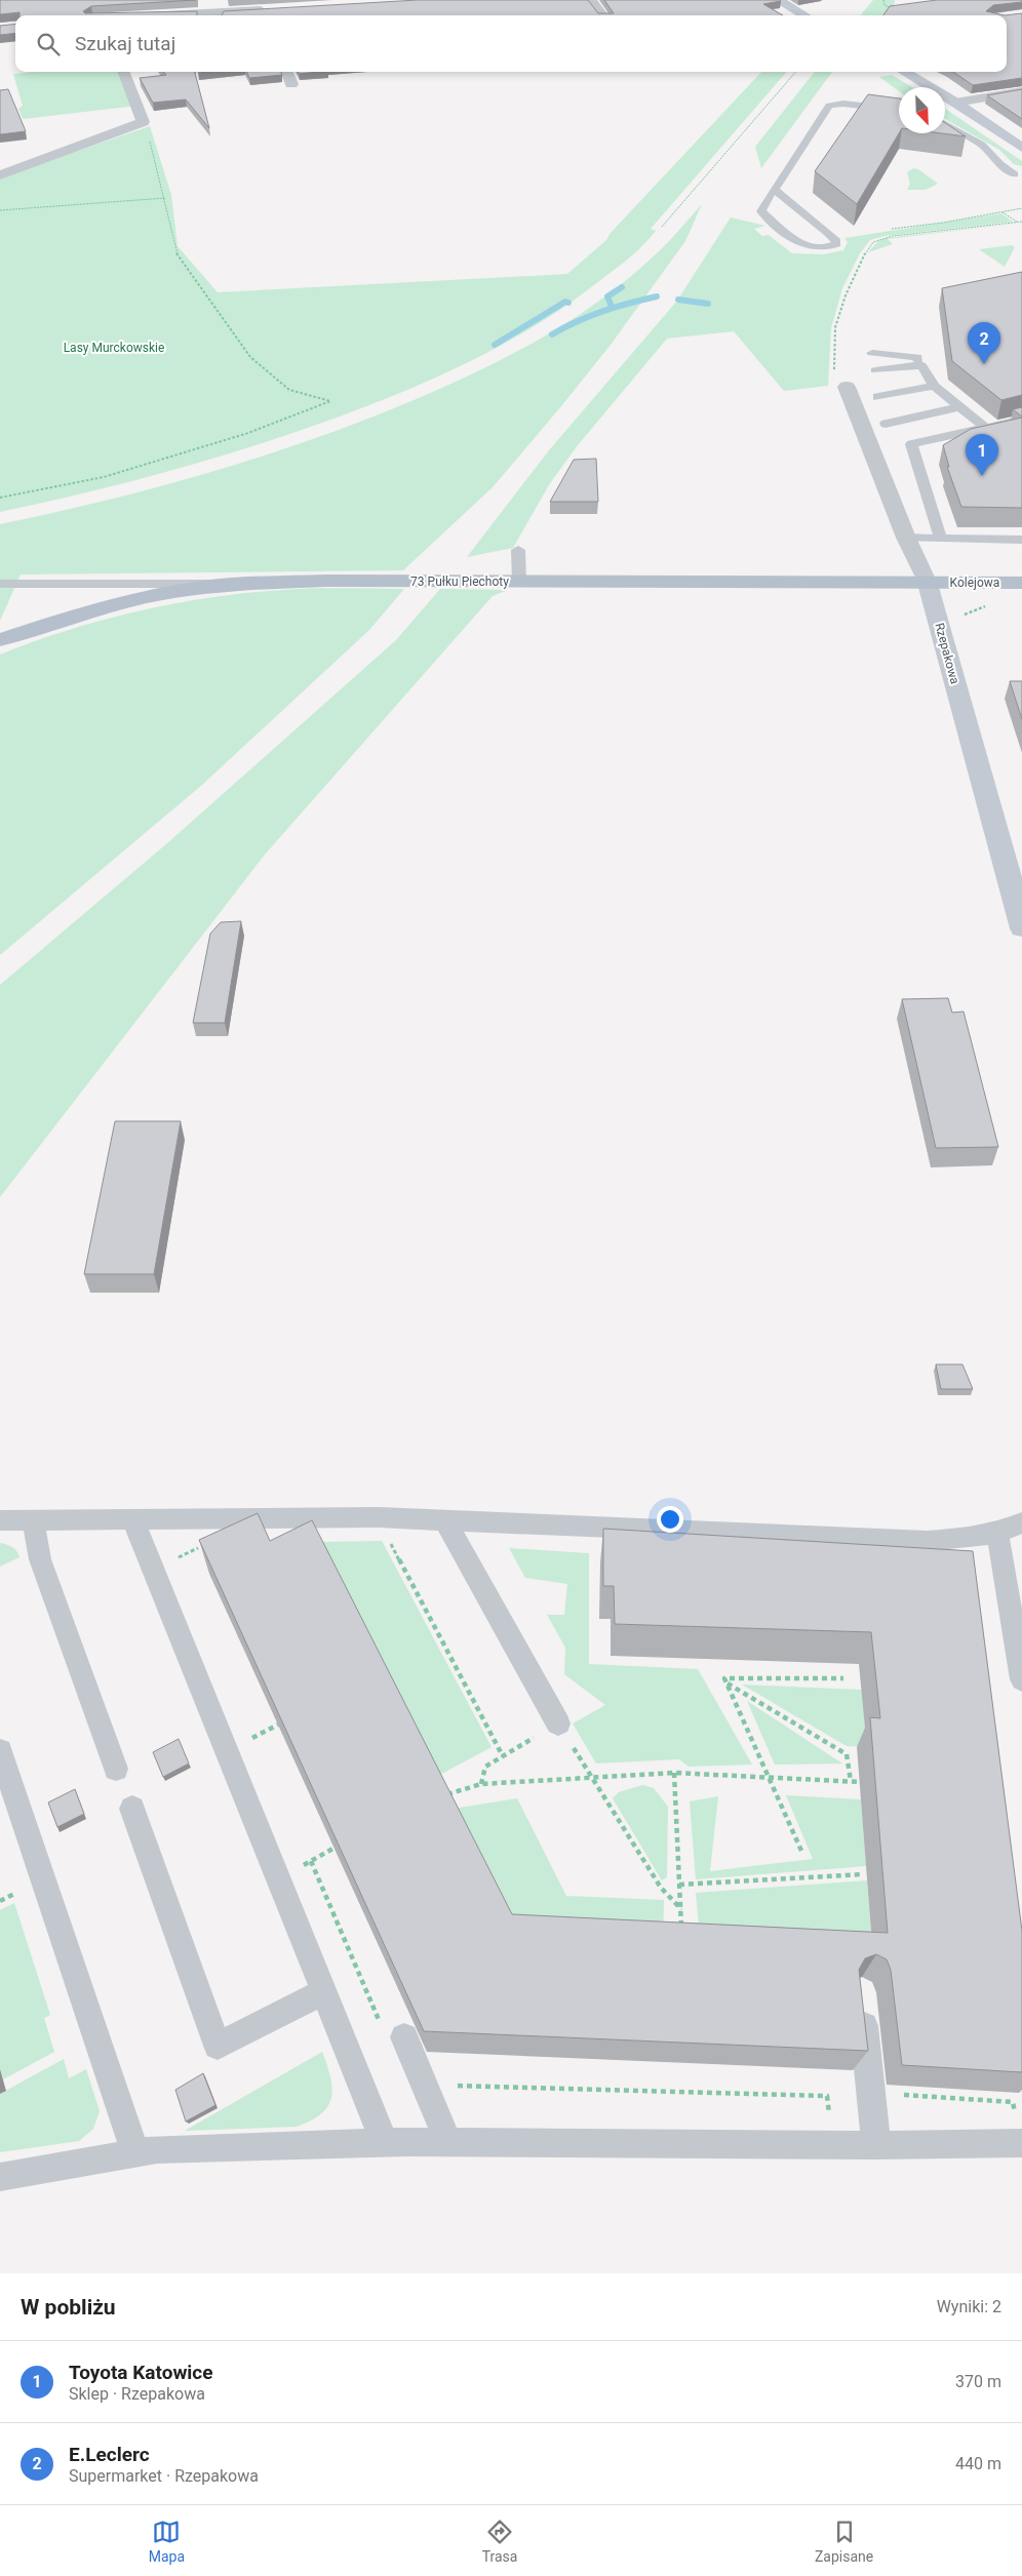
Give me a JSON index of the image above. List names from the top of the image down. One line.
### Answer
{"streets":{"main road":["73 Pułku Piechoty","Kolejowa"],"street":["Rzepakowa"]},"crossings":[["73 Pułku Piechoty","Kolejowa"],["73 Pułku Piechoty","Rzepakowa"],["Kolejowa","Rzepakowa"]],"parks":["Lasy Murckowskie"],"north":"bottom right","page":{"search":"Szukaj tutaj","pins":["2","1"],"heading":["W pobliżu","Wyniki: 2"],"list":[{"mark":"1","name":"Toyota Katowice","note":"Sklep · Rzepakowa","value":"370 m"},{"mark":"2","name":"E.Leclerc","note":"Supermarket · Rzepakowa","value":"440 m"}],"nav":["Mapa","Trasa","Zapisane"]}}
